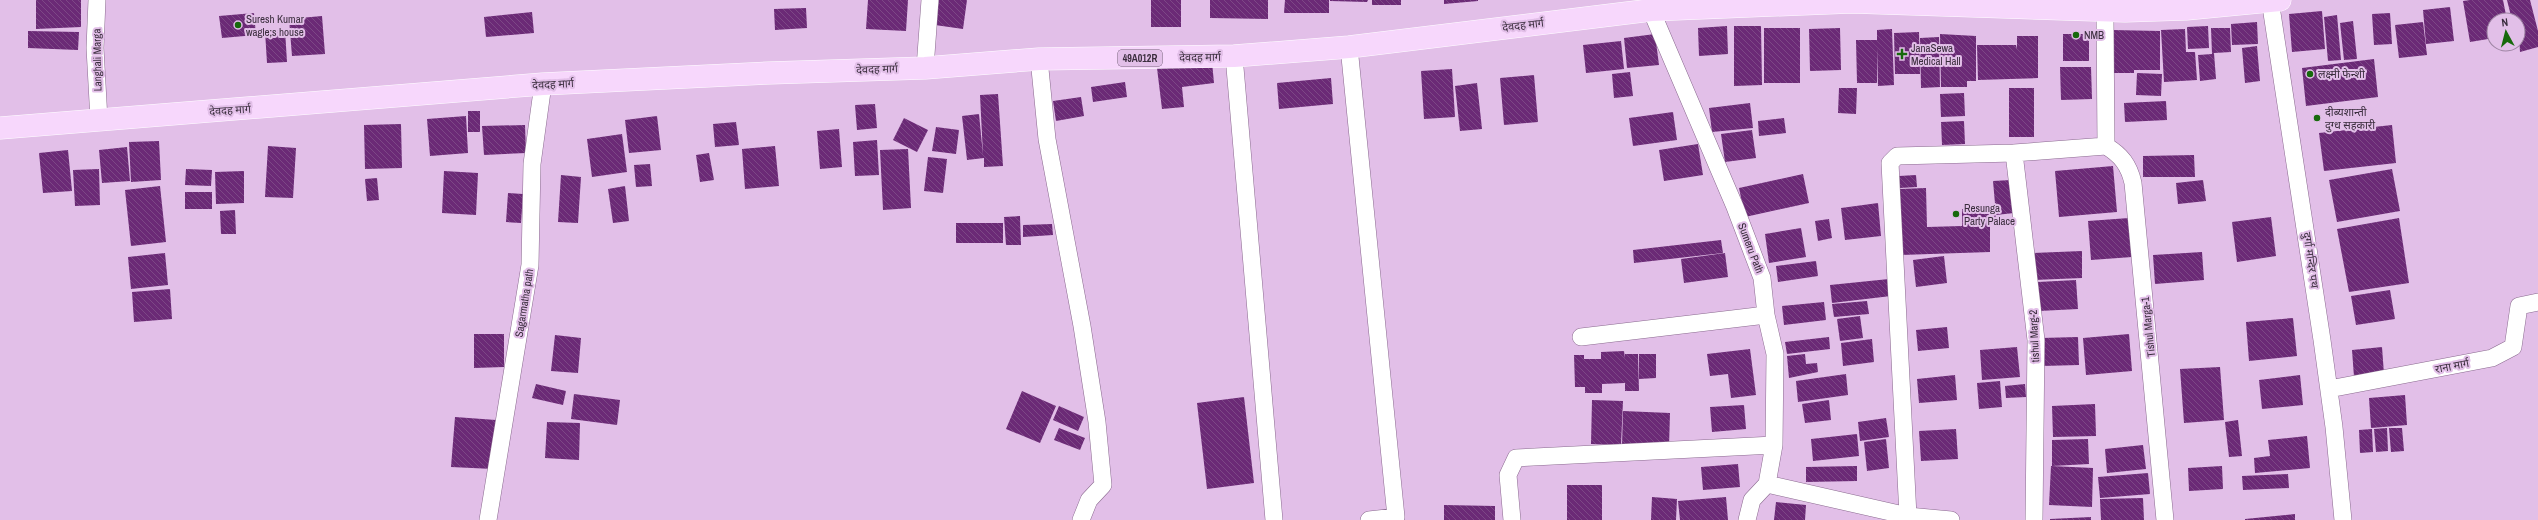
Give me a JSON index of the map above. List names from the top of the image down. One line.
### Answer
{"streets":{"main road":["देवदह मार्ग","49A012R"],"street":["Langhali Marga","Sumeru Path","दुर्गा मन्दिर पथ","Sagarmatha path","Tishul Marga-1","tishul Marg-2","राना मार्ग"]},"crossings":[["देवदह मार्ग","Langhali Marga"],["देवदह मार्ग","Sumeru Path"],["देवदह मार्ग","दुर्गा मन्दिर पथ"],["देवदह मार्ग","Sagarmatha path"],["दुर्गा मन्दिर पथ","राना मार्ग"]],"places":{"other":["Suresh Kumar wagle;s house","NMB","लक्ष्मी फेन्शी","दीब्यशान्ती दुग्ध सहकारी","Resunga Party Palace"],"health":["JanaSewa Medical Hall"]},"north":"top"}
